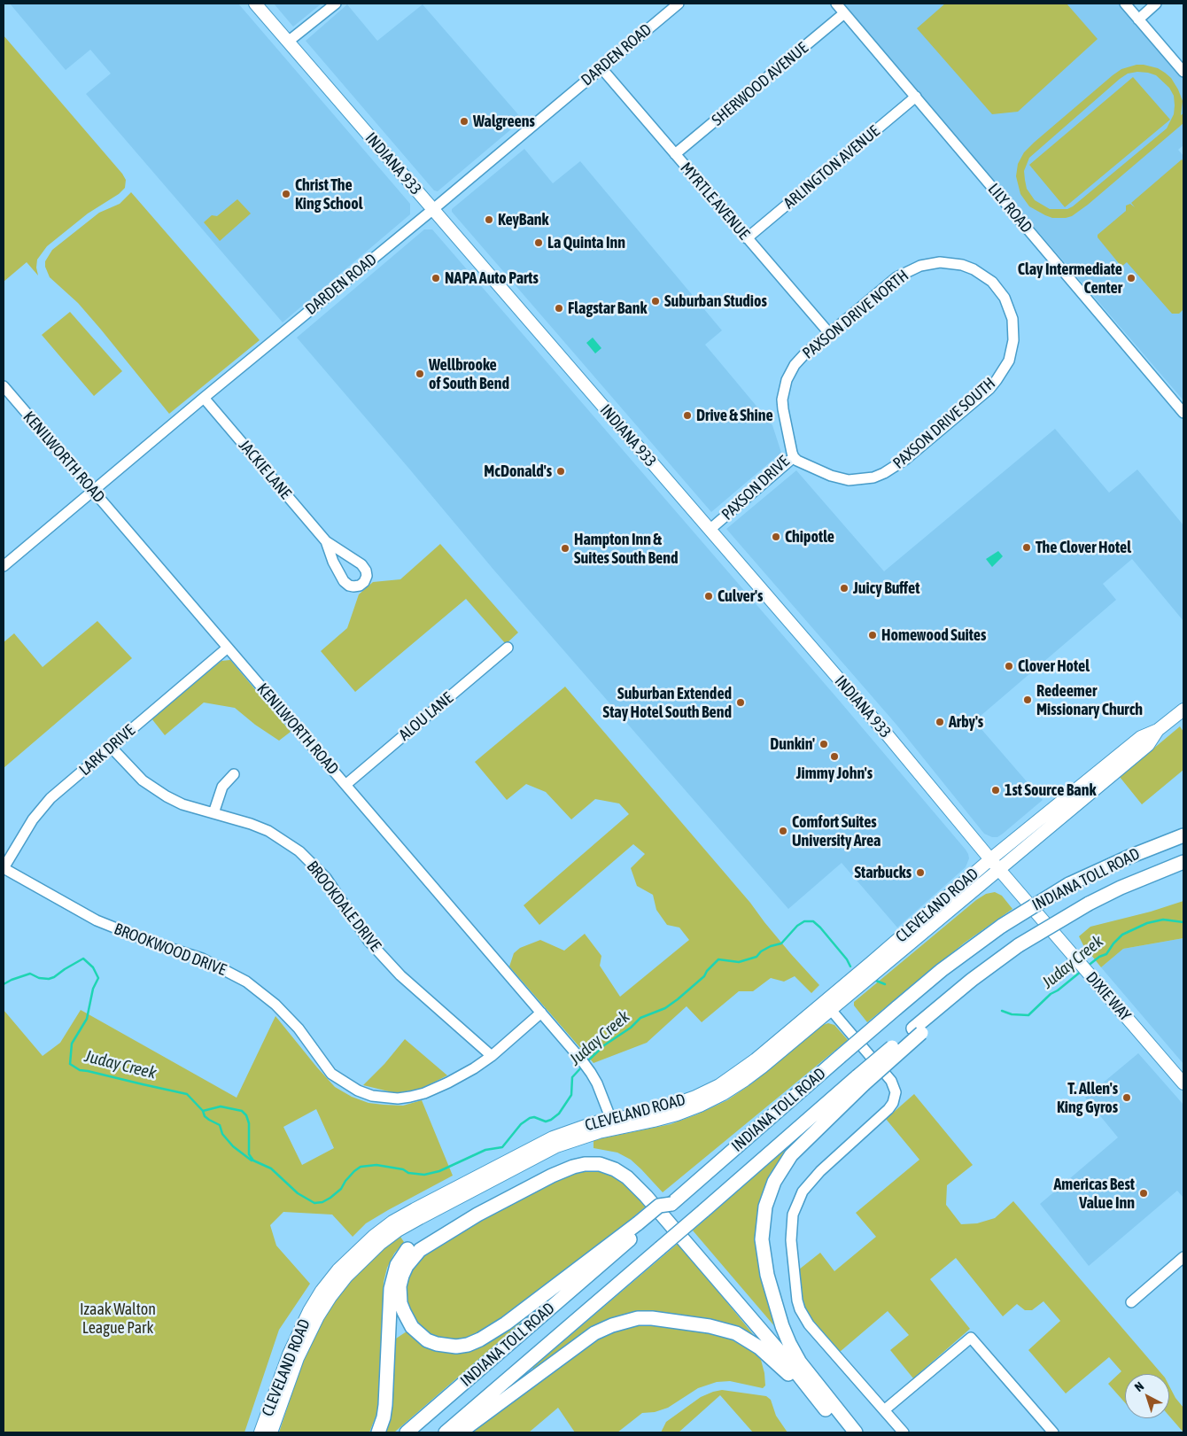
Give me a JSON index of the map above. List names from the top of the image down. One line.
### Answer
{"streets":{"highway":["INDIANA TOLL ROAD"],"main road":["INDIANA 933","CLEVELAND ROAD","DIXIE WAY"],"street":["DARDEN ROAD","SHERWOOD AVENUE","ARLINGTON AVENUE","MYRTLE AVENUE","LILY ROAD","PAXSON DRIVE NORTH","PAXSON DRIVE SOUTH","KENILWORTH ROAD","JACKIE LANE","PAXSON DRIVE","ALOU LANE","LARK DRIVE","BROOKDALE DRIVE","BROOKWOOD DRIVE"]},"crossings":[["DARDEN ROAD","INDIANA 933"],["DARDEN ROAD","MYRTLE AVENUE"],["DARDEN ROAD","KENILWORTH ROAD"],["DARDEN ROAD","JACKIE LANE"],["SHERWOOD AVENUE","MYRTLE AVENUE"],["SHERWOOD AVENUE","LILY ROAD"],["INDIANA 933","PAXSON DRIVE"],["INDIANA 933","CLEVELAND ROAD"],["INDIANA 933","DIXIE WAY"],["ARLINGTON AVENUE","MYRTLE AVENUE"],["ARLINGTON AVENUE","LILY ROAD"],["MYRTLE AVENUE","PAXSON DRIVE NORTH"],["PAXSON DRIVE NORTH","PAXSON DRIVE SOUTH"],["PAXSON DRIVE NORTH","PAXSON DRIVE"],["PAXSON DRIVE SOUTH","PAXSON DRIVE"],["KENILWORTH ROAD","ALOU LANE"],["KENILWORTH ROAD","LARK DRIVE"],["KENILWORTH ROAD","CLEVELAND ROAD"],["KENILWORTH ROAD","BROOKWOOD DRIVE"],["LARK DRIVE","BROOKDALE DRIVE"],["LARK DRIVE","BROOKWOOD DRIVE"],["CLEVELAND ROAD","DIXIE WAY"],["BROOKDALE DRIVE","BROOKWOOD DRIVE"]],"water":["Juday Creek"],"parks":["Izaak Walton League Park"],"places":["Walgreens","Christ The King School","KeyBank","La Quinta Inn","NAPA Auto Parts","Clay Intermediate Center","Suburban Studios","Flagstar Bank","Wellbrooke of South Bend","Drive & Shine","McDonald's","Chipotle","The Clover Hotel","Hampton Inn & Suites South Bend","Juicy Buffet","Culver's","Homewood Suites","Clover Hotel","Redeemer Missionary Church","Suburban Extended Stay Hotel South Bend","Arby's","Dunkin'","Jimmy John's","1st Source Bank","Comfort Suites University Area","Starbucks","T. Allen's King Gyros","Americas Best Value Inn"],"north":"top left"}
